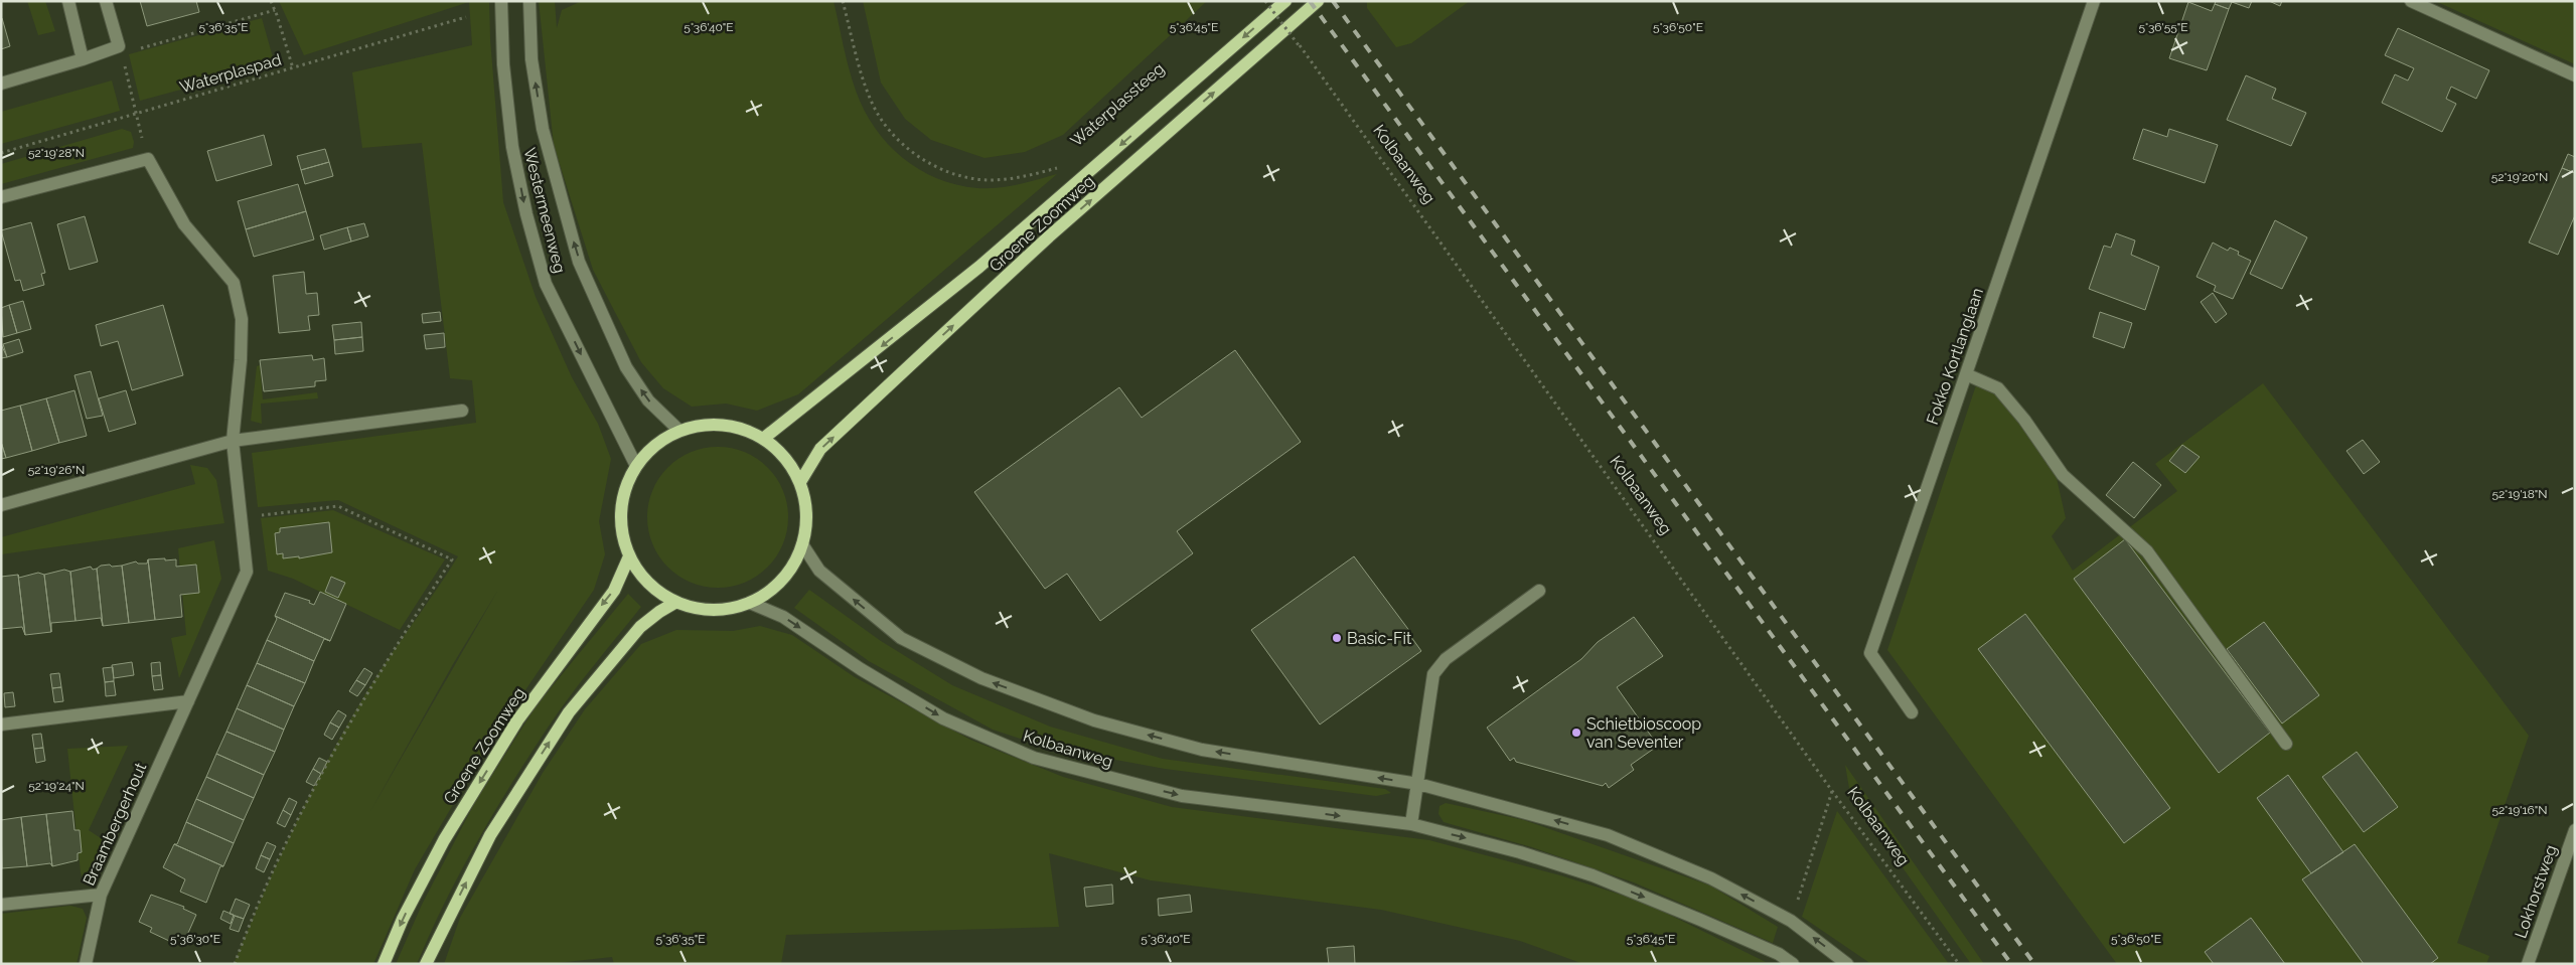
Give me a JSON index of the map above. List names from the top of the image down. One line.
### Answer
{"streets":{"main road":["Groene Zoomweg"],"street":["Kolbaanweg","Westermeenweg","Fokko Kortlanglaan","Braambergerhout","Lokhorstweg"],"path":["Waterplaspad","Waterplassteeg"]},"one_way":["Kolbaanweg"],"places":["Basic-Fit","Schietbioscoop van Seventer"],"coordinates":["5°36'40\"E","5°36'55\"E","5°36'35\"E","5°36'45\"E","5°36'50\"E","52°19'28\"N","52°19'20\"N","52°19'26\"N","52°19'18\"N","52°19'24\"N","52°19'16\"N","5°36'30\"E"]}
